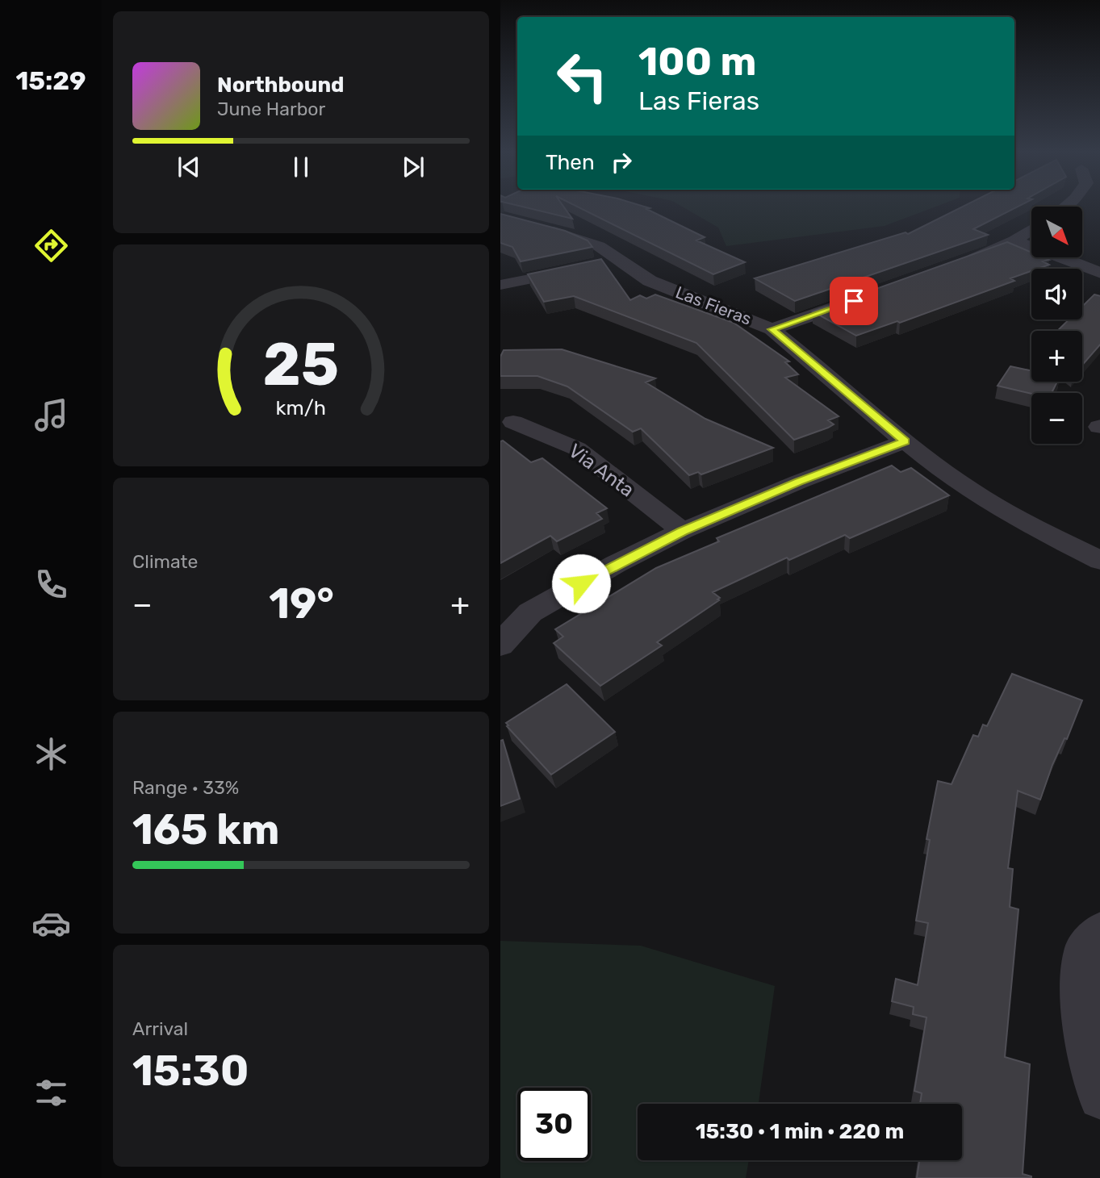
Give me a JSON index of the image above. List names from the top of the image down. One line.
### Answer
{"streets":{"street":["Las Fieras","Via Anta"]},"north":"bottom right","page":{"tabs":"15:29","turn":["100 m","Las Fieras"],"song":["Northbound","June Harbor"],"then":"Then","map_buttons":["+","−"],"tile":["Climate",["Range · 33%","165 km"],["Arrival","15:30"]],"heat":["−","19°","+"],"limit":"30","trip":"15:30 · 1 min · 220 m","gauge":["25","km/h"]}}
